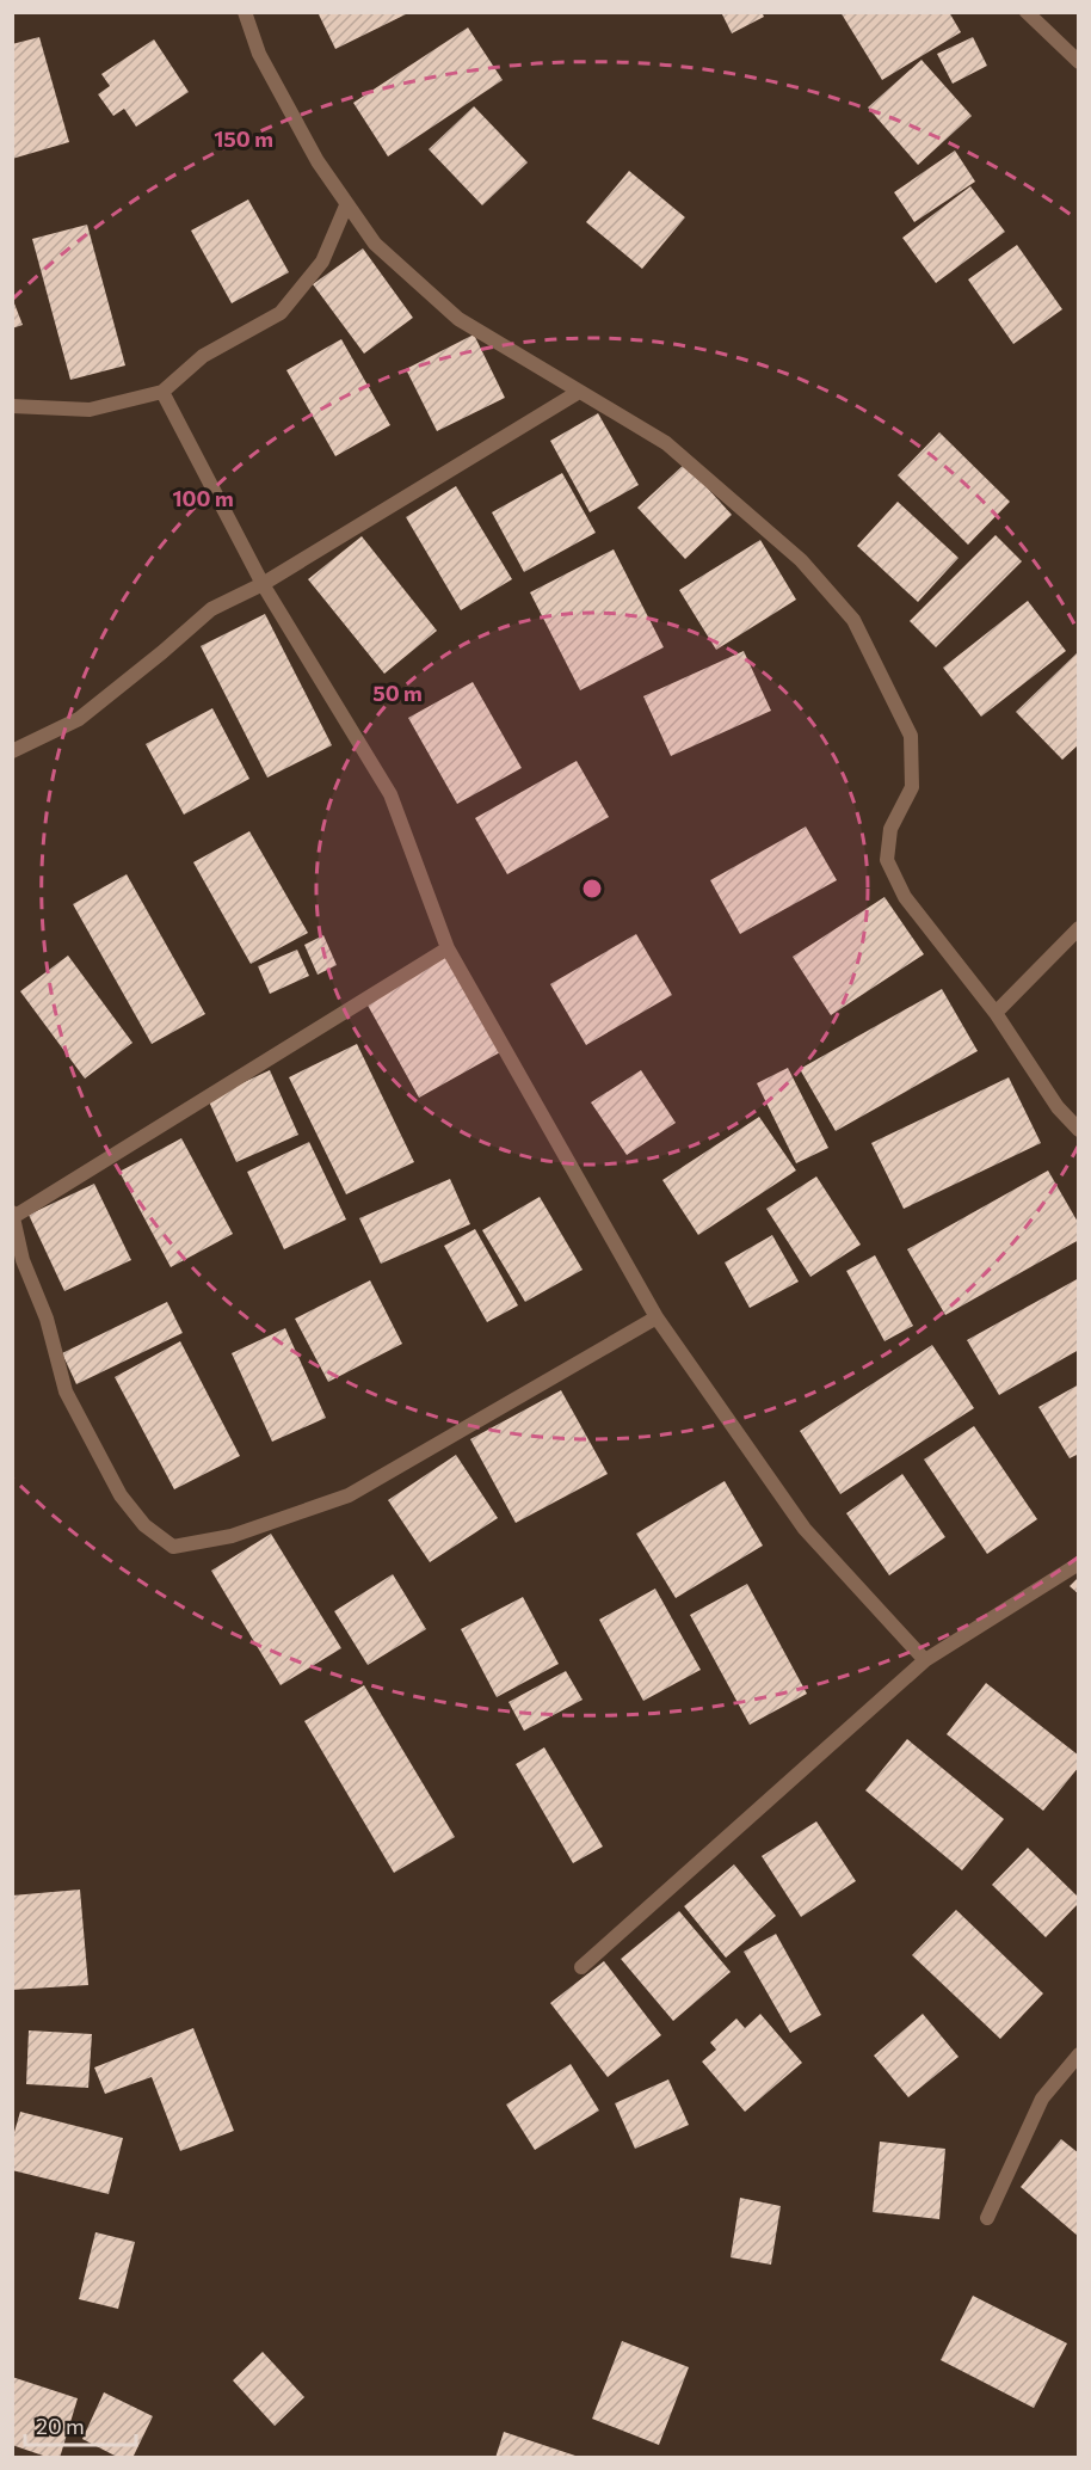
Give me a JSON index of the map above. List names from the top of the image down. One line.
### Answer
{"scale_bar":"20 m","rings":["150 m","100 m","50 m"]}
